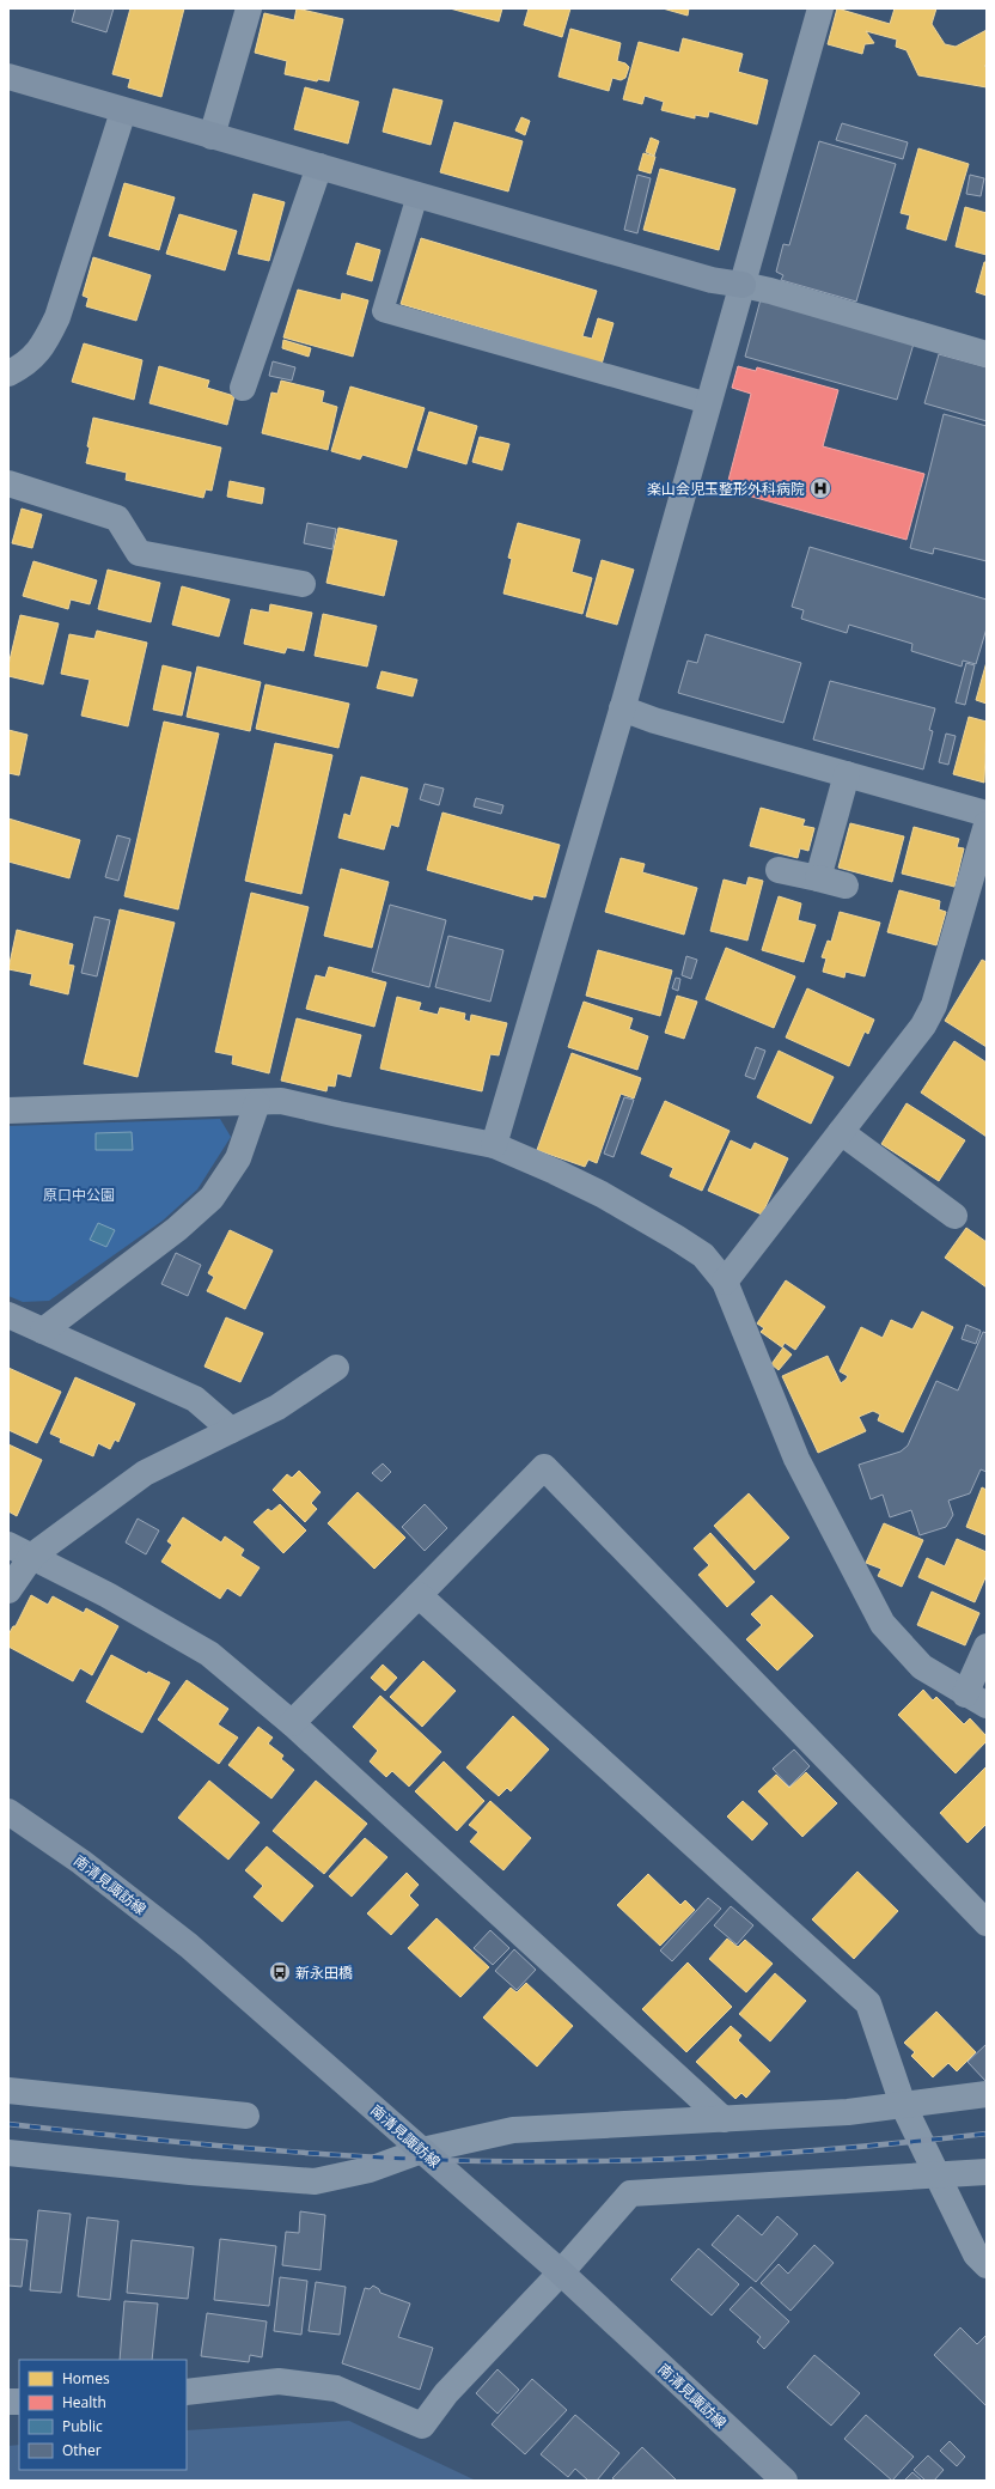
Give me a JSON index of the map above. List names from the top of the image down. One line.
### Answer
{"streets":{"street":["南清見諏訪線"]},"parks":["原口中公園"],"places":{"hospital":["楽山会児玉整形外科病院"],"bus stop":["新永田橋"]},"legend":["Homes","Health","Public","Other"]}
